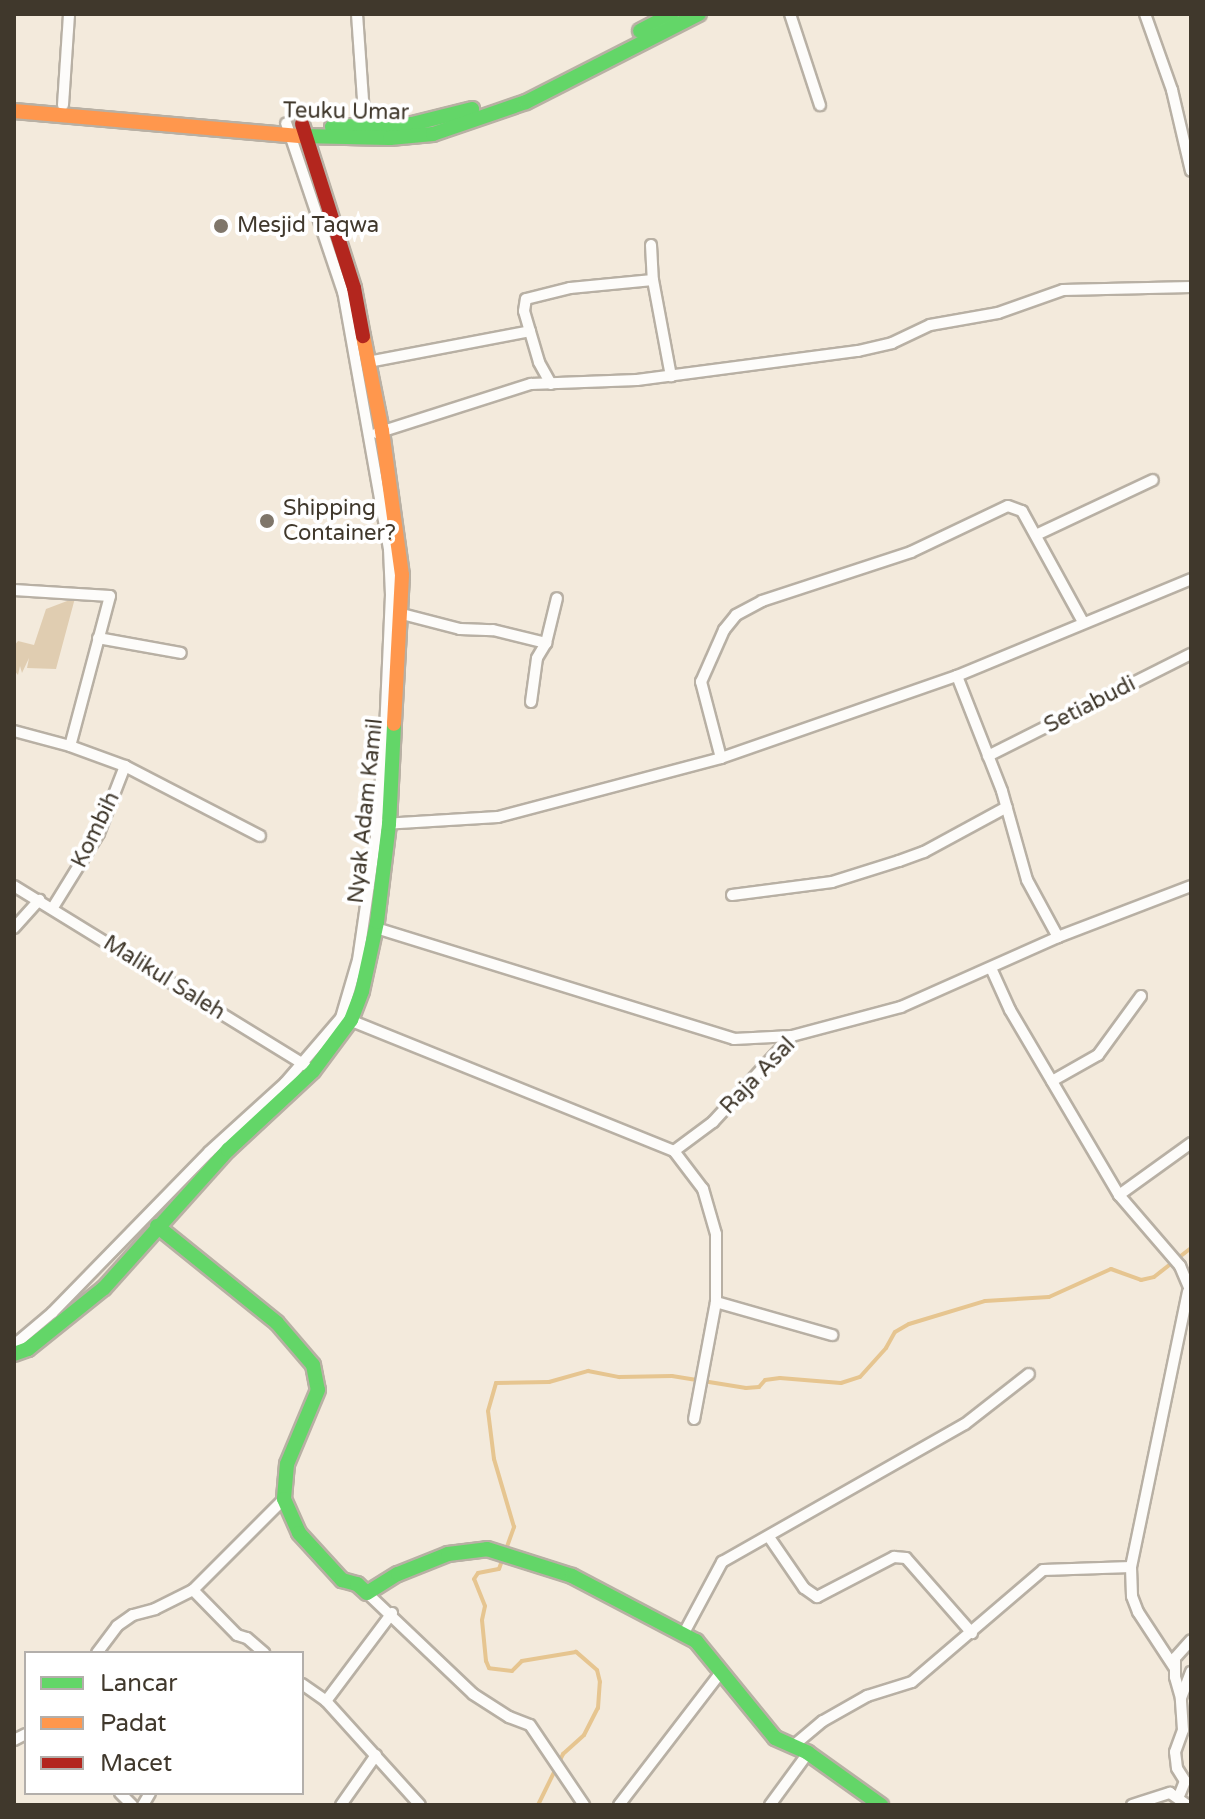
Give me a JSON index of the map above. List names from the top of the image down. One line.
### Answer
{"streets":{"main road":["Teuku Umar","Nyak Adam Kamil"],"street":["Setiabudi","Kombih","Malikul Saleh","Raja Asal"]},"crossings":[["Teuku Umar","Nyak Adam Kamil"],["Nyak Adam Kamil","Malikul Saleh"],["Kombih","Malikul Saleh"]],"places":["Mesjid Taqwa","Shipping Container?"],"legend":["Lancar","Padat","Macet"]}
